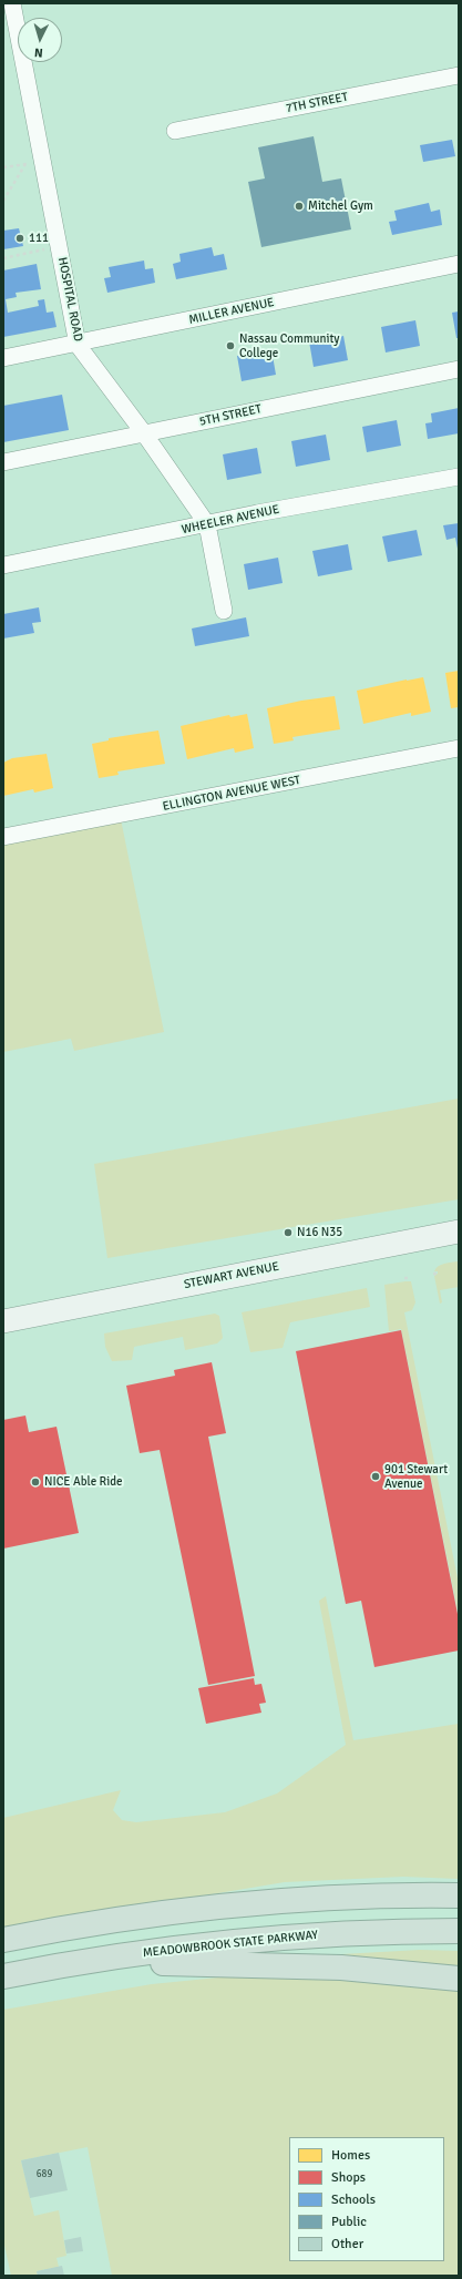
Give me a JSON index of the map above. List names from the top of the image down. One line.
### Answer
{"streets":{"highway":["MEADOWBROOK STATE PARKWAY"],"main road":["STEWART AVENUE"],"street":["7TH STREET","HOSPITAL ROAD","MILLER AVENUE","5TH STREET","WHEELER AVENUE","ELLINGTON AVENUE WEST"]},"crossings":[["HOSPITAL ROAD","MILLER AVENUE"],["HOSPITAL ROAD","5TH STREET"],["HOSPITAL ROAD","WHEELER AVENUE"]],"places":["Mitchel Gym","111","Nassau Community College","N16 N35","901 Stewart Avenue","NICE Able Ride"],"house_numbers":["689"],"legend":["Homes","Shops","Schools","Public","Other"],"north":"bottom"}
